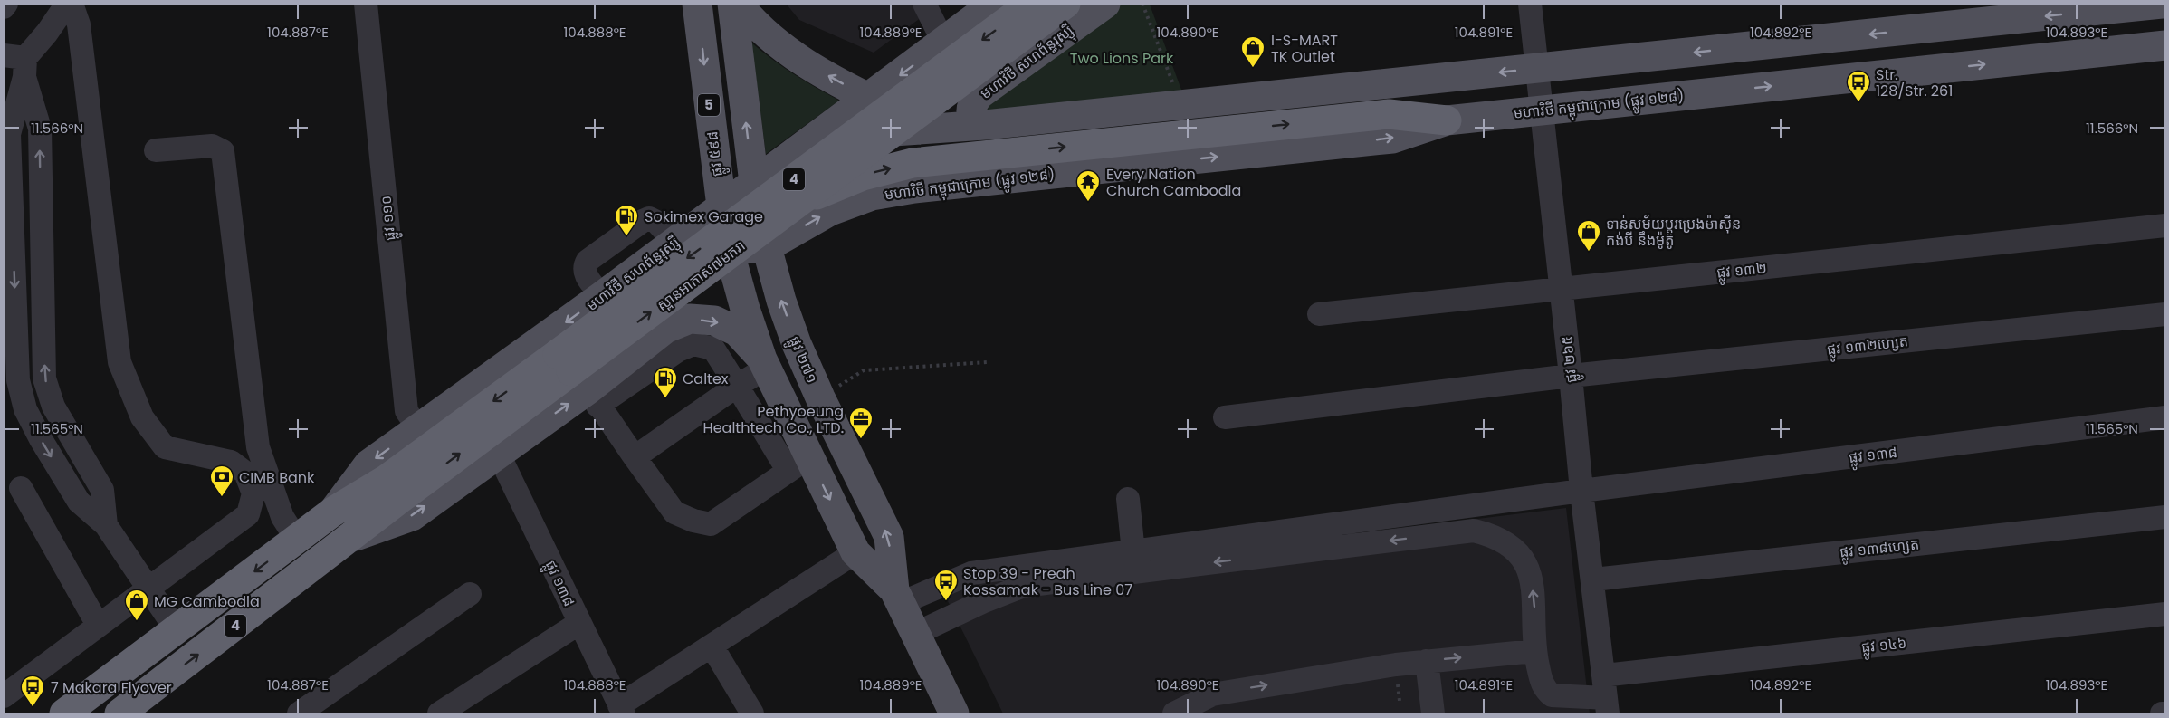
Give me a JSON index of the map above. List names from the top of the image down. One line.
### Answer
{"streets":{"highway":["មហាវិថី សហព័ន្ធរុស្ស៊ី","4","ស្ពានអាកាស៧មករា"],"main road":["មហាវិថី កម្ពុជាក្រោម (ផ្លូវ ១២៨)","5","ផ្លូវ ៥៩៨","ផ្លូវ ២៧១"],"street":["ផ្លូវ ១១០","ផ្លូវ ១៣២","ផ្លូវ ១៣២ហ្សេត","ផ្លូវ ២៦៥","ផ្លូវ ១៣៨","ផ្លូវ ១៣៨ហ្សេត","ផ្លូវ ១៤៦"]},"crossings":[["មហាវិថី សហព័ន្ធរុស្ស៊ី","ផ្លូវ ៥៩៨"],["មហាវិថី សហព័ន្ធរុស្ស៊ី","ផ្លូវ ១១០"],["មហាវិថី សហព័ន្ធរុស្ស៊ី","ស្ពានអាកាស៧មករា"],["មហាវិថី សហព័ន្ធរុស្ស៊ី","ផ្លូវ ២៧១"],["មហាវិថី សហព័ន្ធរុស្ស៊ី","ផ្លូវ ១៣៨"],["មហាវិថី កម្ពុជាក្រោម (ផ្លូវ ១២៨)","ផ្លូវ ២៧១"],["មហាវិថី កម្ពុជាក្រោម (ផ្លូវ ១២៨)","ផ្លូវ ២៦៥"],["ផ្លូវ ៥៩៨","ផ្លូវ ២៧១"],["ផ្លូវ ១៣២","ផ្លូវ ២៦៥"],["ផ្លូវ ១៣២ហ្សេត","ផ្លូវ ២៦៥"],["ផ្លូវ ២៧១","ផ្លូវ ១៣៨"],["ផ្លូវ ២៧១","ផ្លូវ ១៤៦"],["ផ្លូវ ២៦៥","ផ្លូវ ១៣៨"],["ផ្លូវ ២៦៥","ផ្លូវ ១៣៨ហ្សេត"],["ផ្លូវ ២៦៥","ផ្លូវ ១៤៦"]],"one_way":["ផ្លូវ ១៤៦"],"parks":["Two Lions Park"],"places":{"shop":["I-S-MART TK Outlet","ទាន់សម័យប្តូរប្រេងម៉ាសុីន កង់បី នឹងម៉ូតូ","MG Cambodia"],"bus stop":["Str. 128/Str. 261","Stop 39 - Preah Kossamak - Bus Line 07","7 Makara Flyover"],"temple":["Every Nation Church Cambodia"],"fuel station":["Sokimex Garage","Caltex"],"office":["Pethyoeung Healthtech Co., LTD."],"bank":["CIMB Bank"]},"coordinates":["104.887°E","104.888°E","104.889°E","104.890°E","104.891°E","104.892°E","104.893°E","11.566°N","11.565°N"]}
